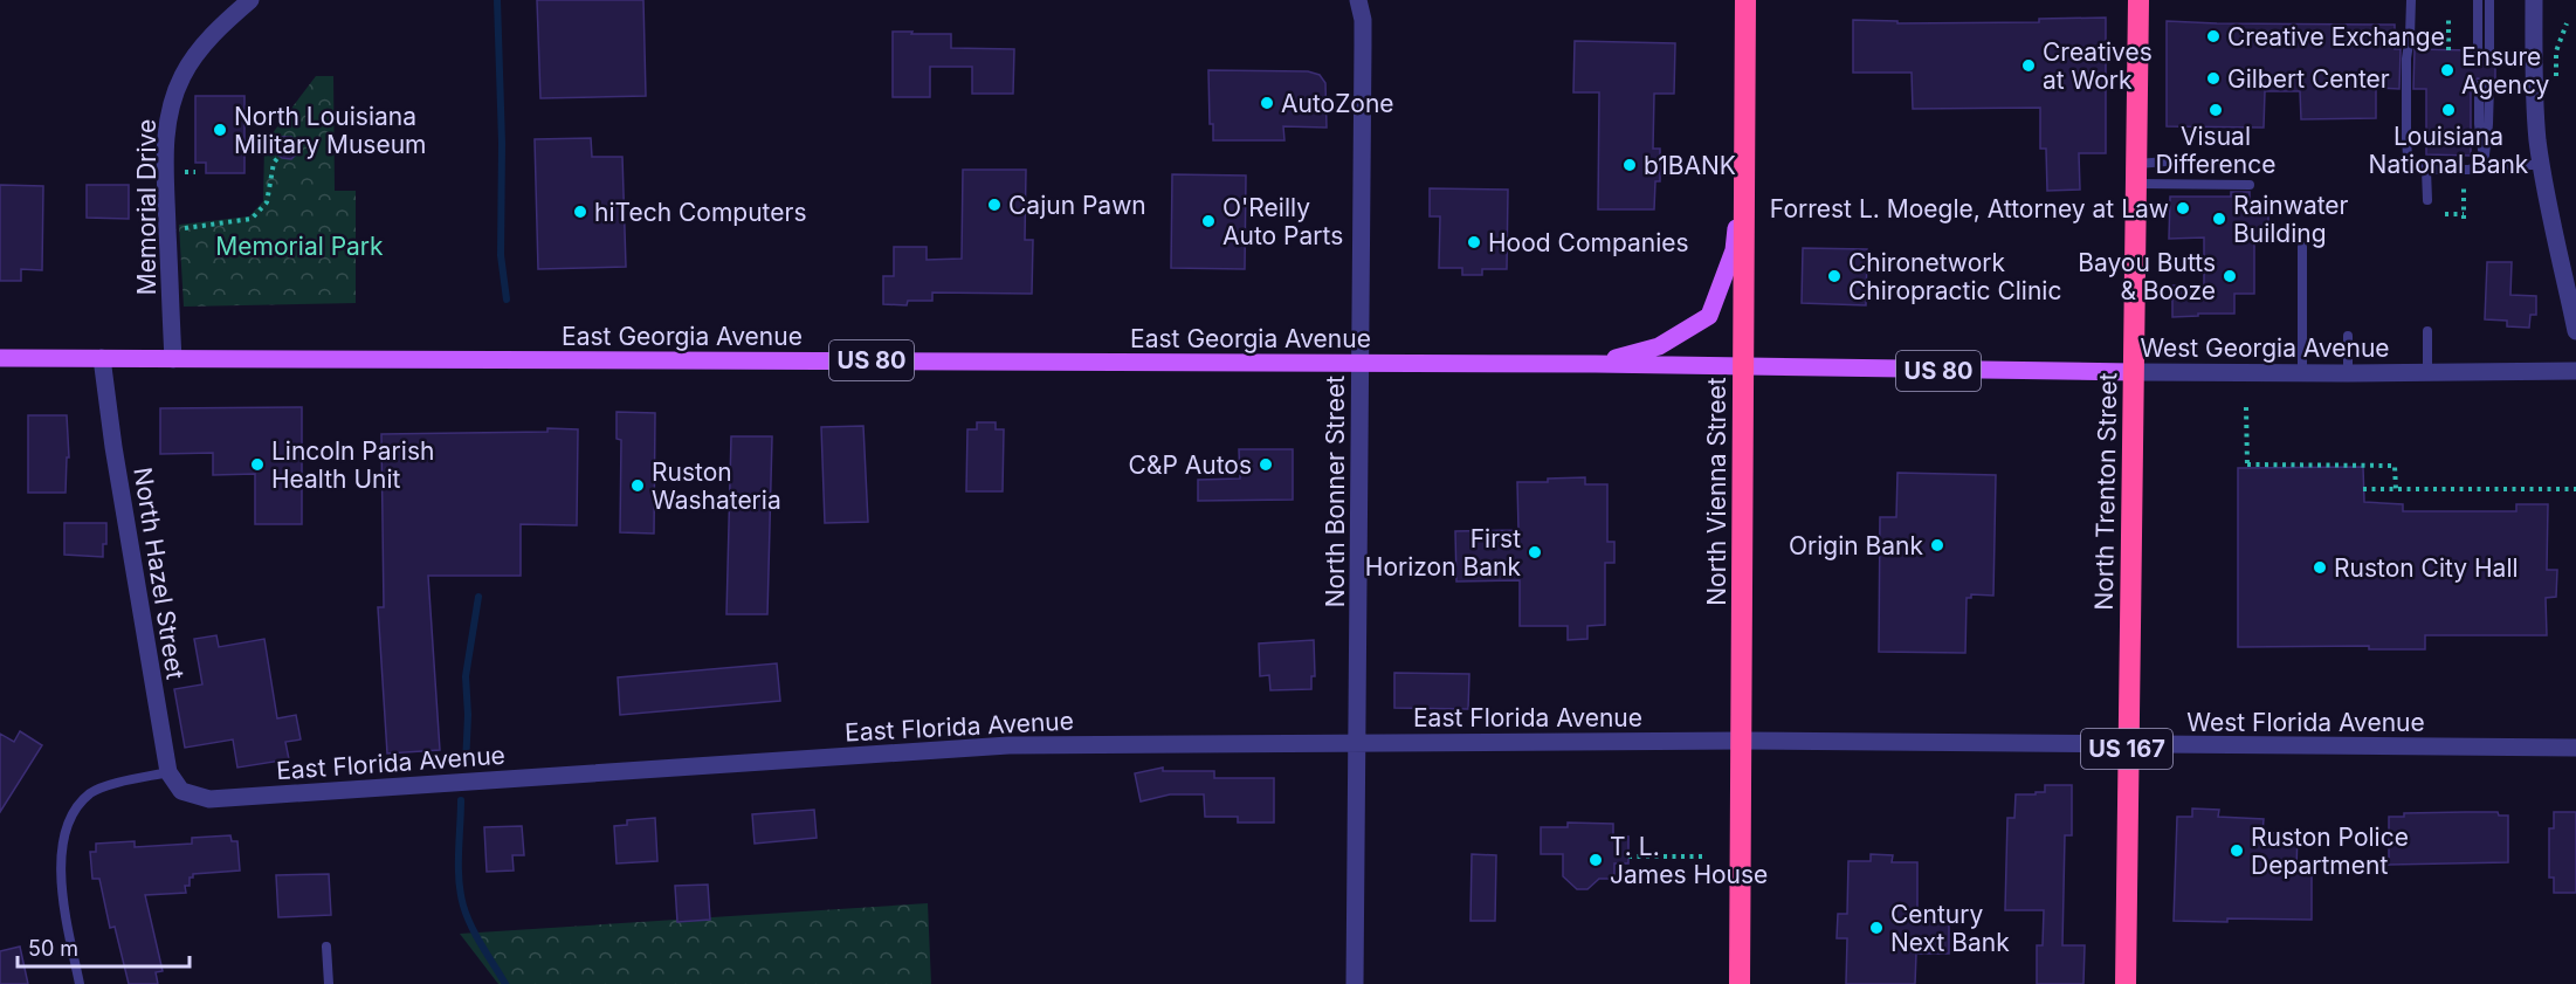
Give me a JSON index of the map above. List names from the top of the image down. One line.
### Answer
{"streets":{"highway":["North Vienna Street","North Trenton Street","US 167"],"main road":["East Georgia Avenue","West Georgia Avenue","US 80"],"street":["Memorial Drive","North Bonner Street","North Hazel Street","East Florida Avenue","West Florida Avenue"]},"crossings":[["Memorial Drive","East Georgia Avenue"],["East Georgia Avenue","West Georgia Avenue"],["East Georgia Avenue","North Bonner Street"],["East Georgia Avenue","North Vienna Street"],["East Georgia Avenue","North Hazel Street"],["West Georgia Avenue","North Vienna Street"],["West Georgia Avenue","North Trenton Street"],["North Bonner Street","East Florida Avenue"],["North Vienna Street","East Florida Avenue"],["North Vienna Street","West Florida Avenue"],["North Trenton Street","West Florida Avenue"],["North Hazel Street","East Florida Avenue"],["East Florida Avenue","West Florida Avenue"]],"parks":["Memorial Park"],"places":["Creative Exchange","Creatives at Work","Ensure Agency","Gilbert Center","AutoZone","Visual Difference","Louisiana National Bank","North Louisiana Military Museum","b1BANK","Cajun Pawn","Forrest L. Moegle, Attorney at Law","hiTech Computers","Rainwater Building","O'Reilly Auto Parts","Hood Companies","Chironetwork Chiropractic Clinic","Bayou Butts & Booze","Lincoln Parish Health Unit","C&P Autos","Ruston Washateria","Origin Bank","First Horizon Bank","Ruston City Hall","Ruston Police Department","T. L. James House","Century Next Bank"],"scale_bar":"50 m"}
